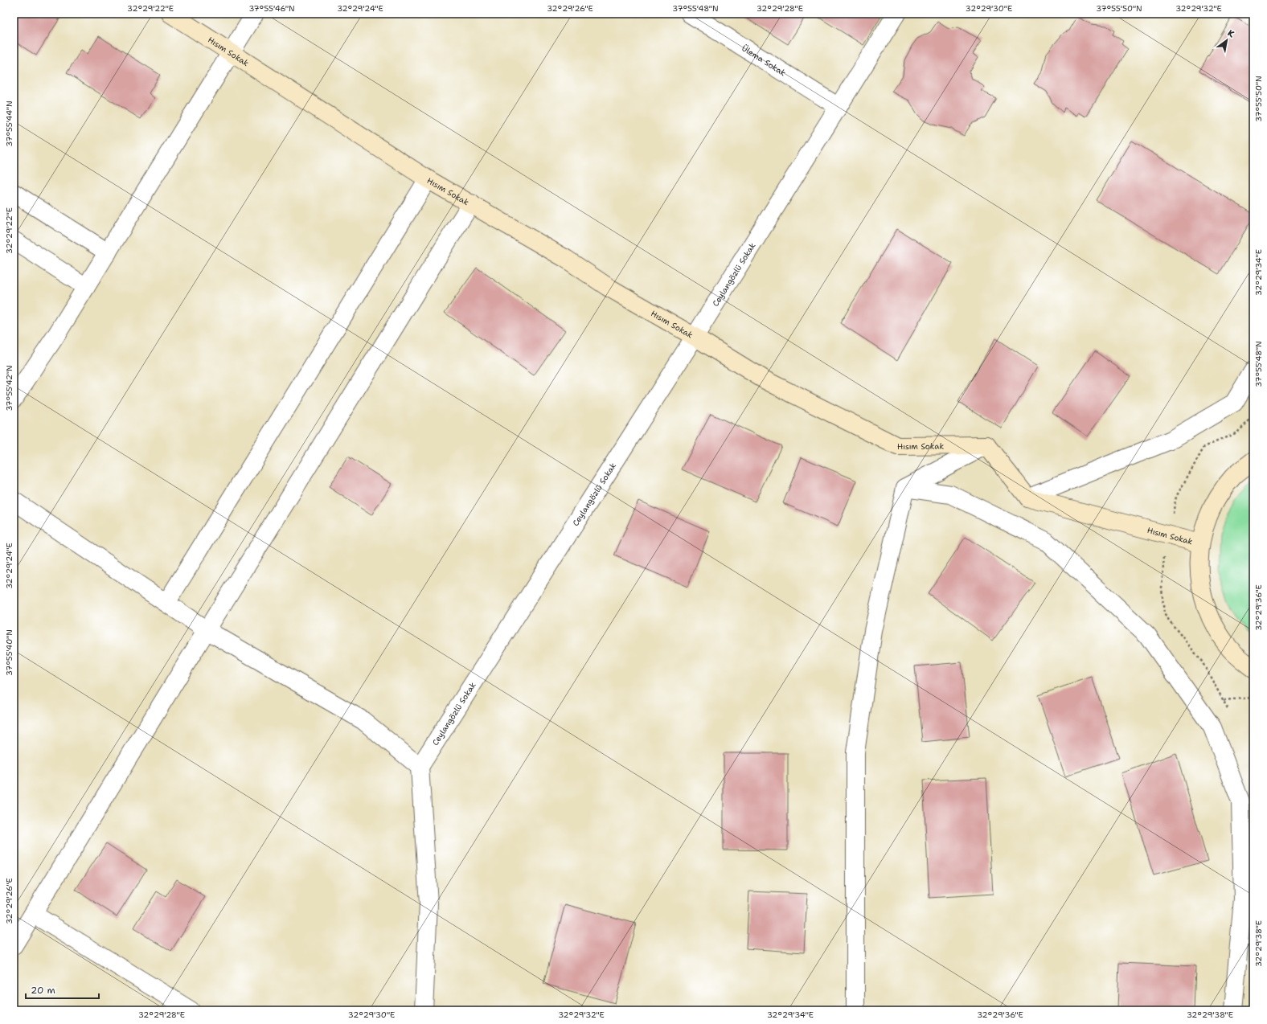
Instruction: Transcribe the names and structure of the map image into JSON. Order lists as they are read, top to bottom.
{
  "streets": {
    "street": ["Hısım Sokak", "Ülema Sokak", "Ceylangözlü Sokak"]
  },
  "crossings": [
    ["Hısım Sokak", "Ceylangözlü Sokak"],
    ["Ülema Sokak", "Ceylangözlü Sokak"]
  ],
  "scale_bar": "20 m",
  "north": "top right",
  "coordinates": [
    "32°29'22\"E",
    "37°55'46\"N",
    "32°29'24\"E",
    "32°29'26\"E",
    "37°55'48\"N",
    "32°29'28\"E",
    "32°29'30\"E",
    "37°55'50\"N",
    "32°29'32\"E",
    "37°55'44\"N",
    "32°29'34\"E",
    "37°55'42\"N",
    "32°29'36\"E",
    "37°55'40\"N",
    "32°29'38\"E"
  ]
}
